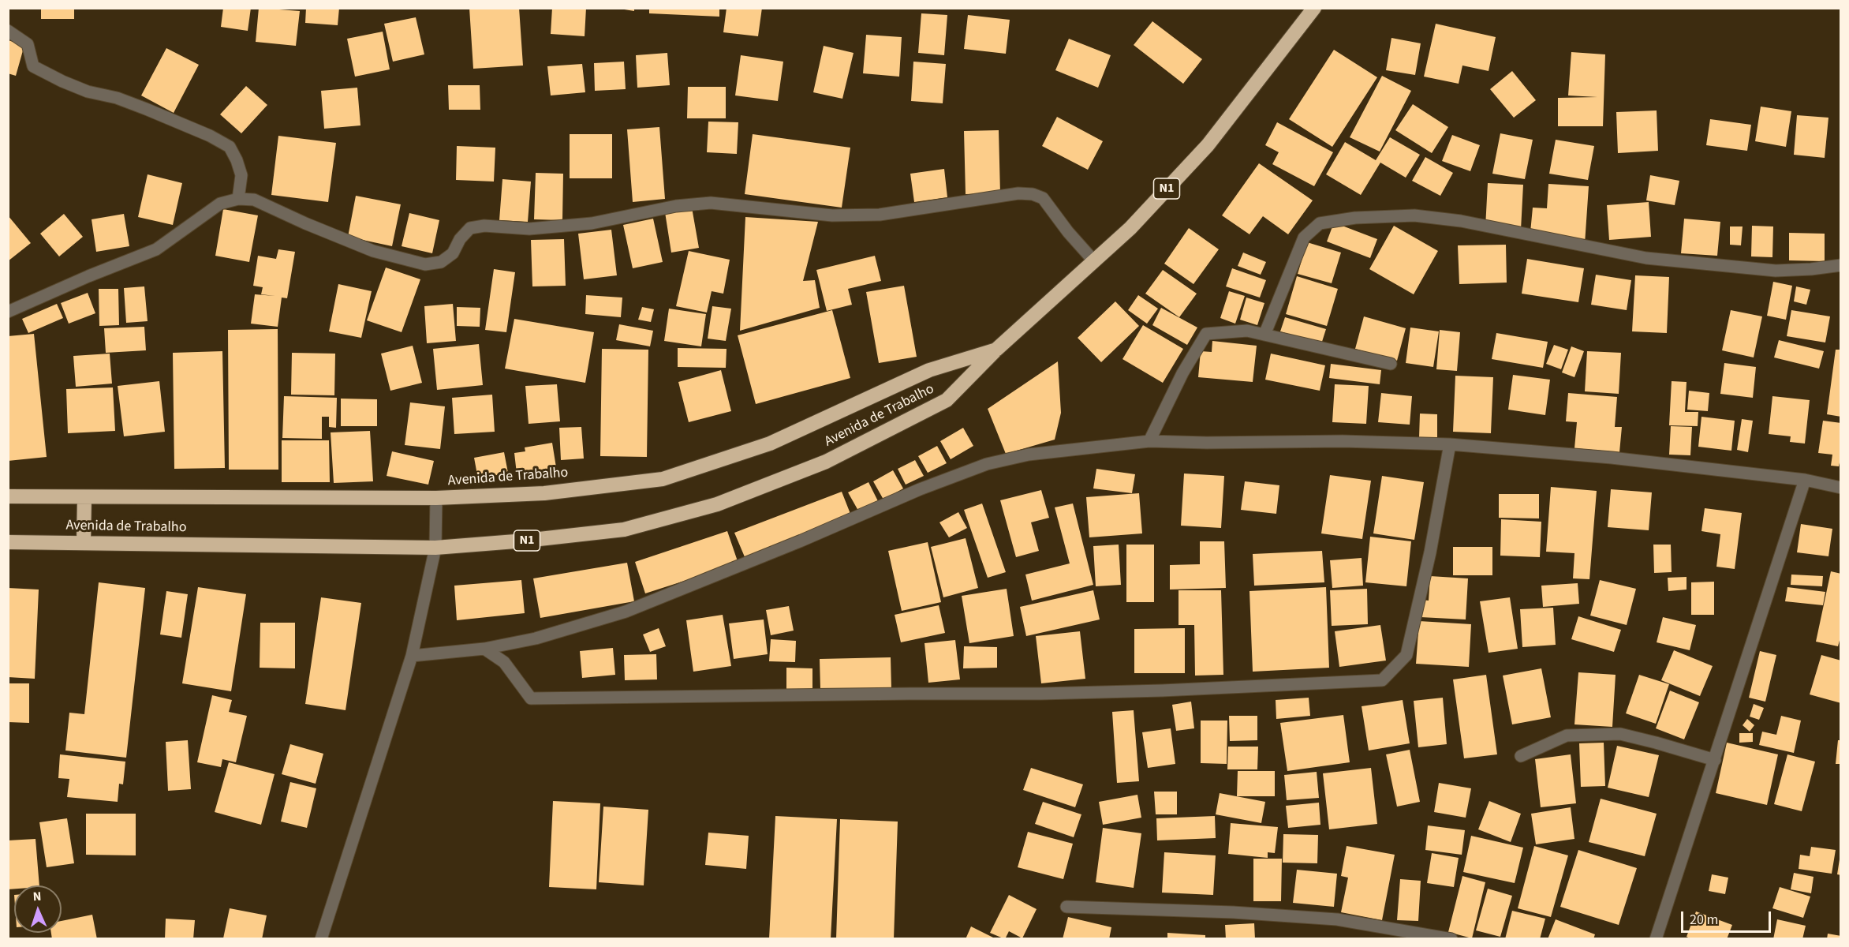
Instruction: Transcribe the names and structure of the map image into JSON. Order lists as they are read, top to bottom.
{
  "streets": {
    "highway": ["N1", "Avenida de Trabalho"]
  },
  "crossings": [
    ["N1", "Avenida de Trabalho"]
  ],
  "scale_bar": "20 m",
  "north": "top"
}
